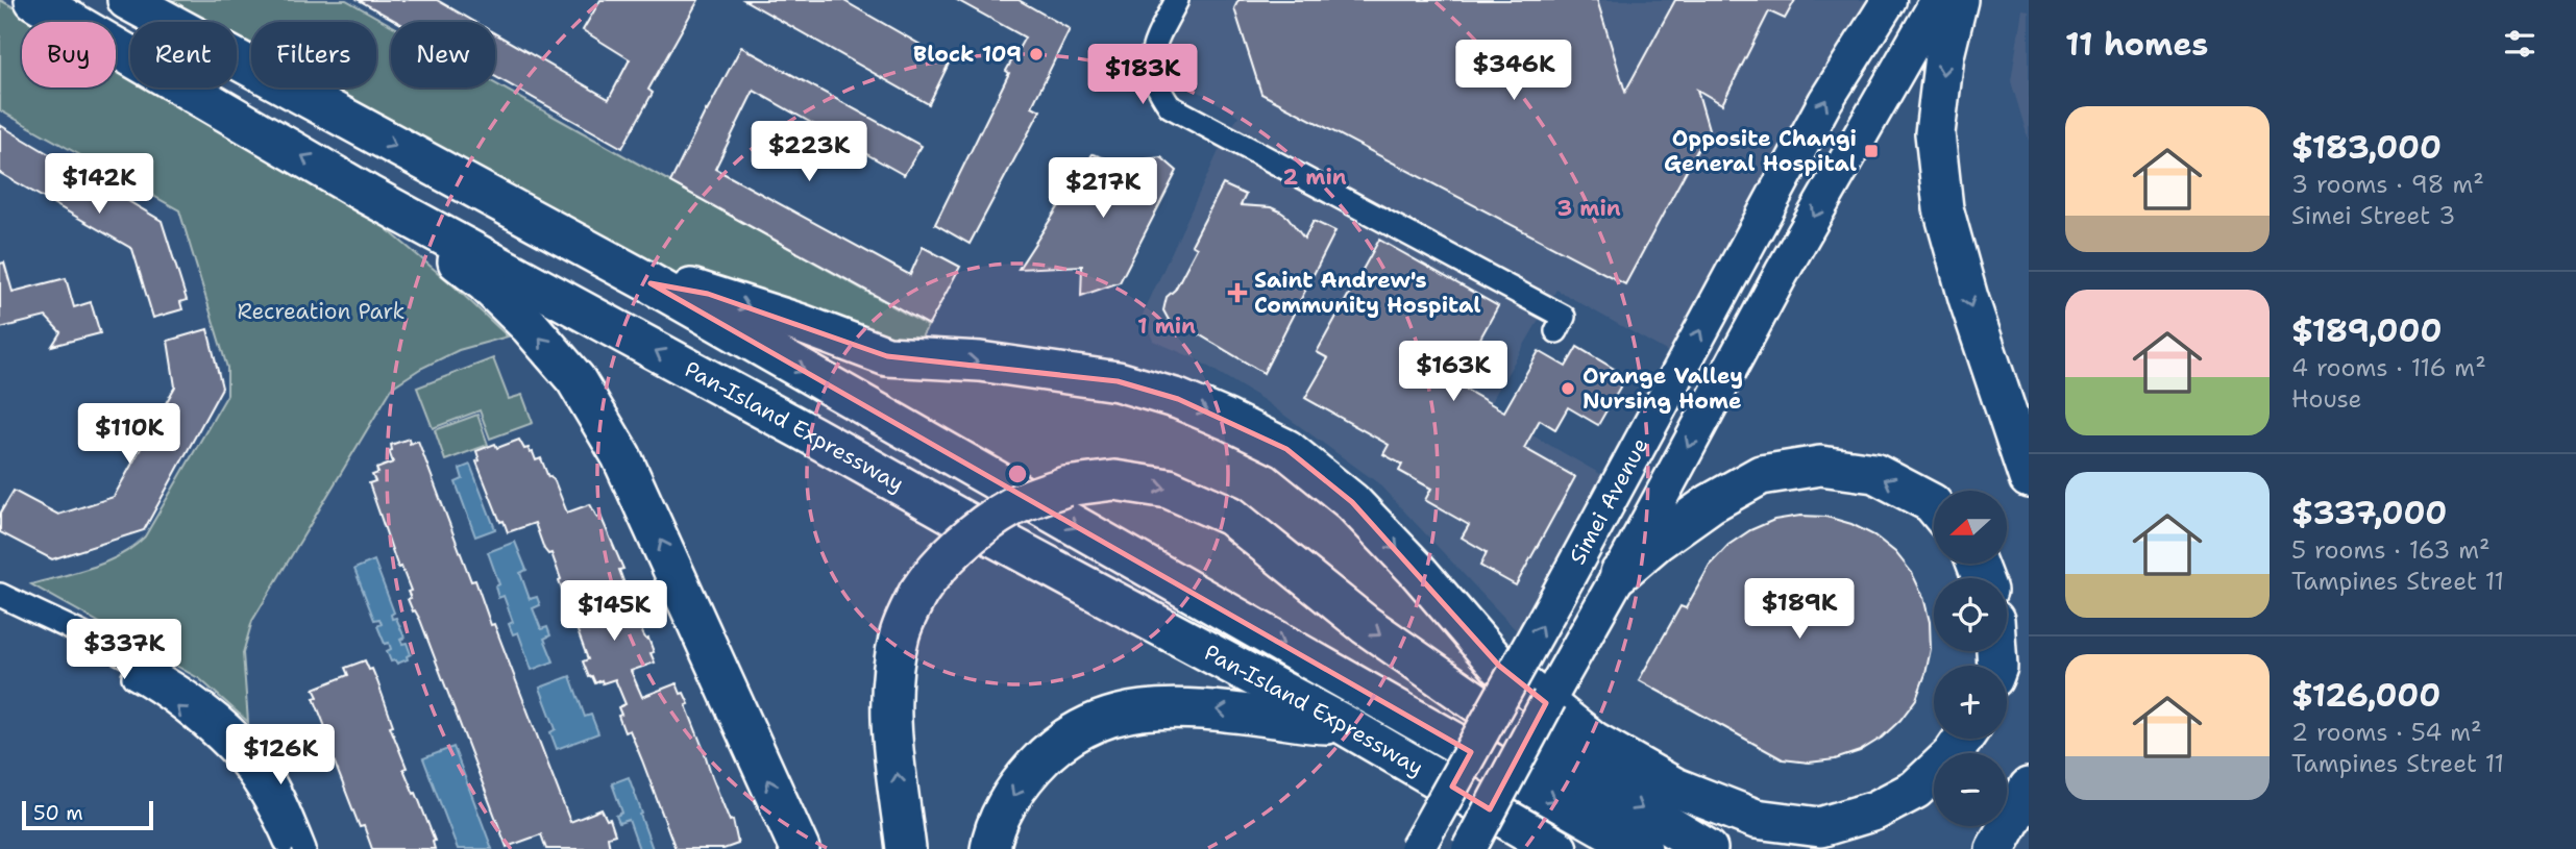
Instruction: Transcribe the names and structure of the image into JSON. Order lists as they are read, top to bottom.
{
  "streets": {
    "highway": ["Pan-Island Expressway"],
    "main road": ["Simei Avenue"]
  },
  "parks": ["Recreation Park"],
  "places": {
    "other": ["Block 109", "Orange Valley Nursing Home"],
    "transit": ["Opposite Changi General Hospital"],
    "health": ["Saint Andrew's Community Hospital"]
  },
  "scale_bar": "50 m",
  "north": "left",
  "page": {
    "heading": "11 homes",
    "chip": [
      "Buy",
      "Rent",
      "Filters",
      "New"
    ],
    "price": [
      "$346K",
      "$183K",
      "$223K",
      "$142K",
      "$217K",
      "$163K",
      "$110K",
      "$189K",
      "$145K",
      "$337K",
      "$126K"
    ],
    "list": [
      {
        "name": "$183,000",
        "note": "3 rooms · 98 m² · Simei Street 3"
      },
      {
        "name": "$189,000",
        "note": "4 rooms · 116 m² · House"
      },
      {
        "name": "$337,000",
        "note": "5 rooms · 163 m² · Tampines Street 11"
      },
      {
        "name": "$126,000",
        "note": "2 rooms · 54 m² · Tampines Street 11"
      }
    ],
    "map_buttons": ["+", "−"],
    "scale": "50 m"
  },
  "rings": ["2 min", "3 min", "1 min"]
}
